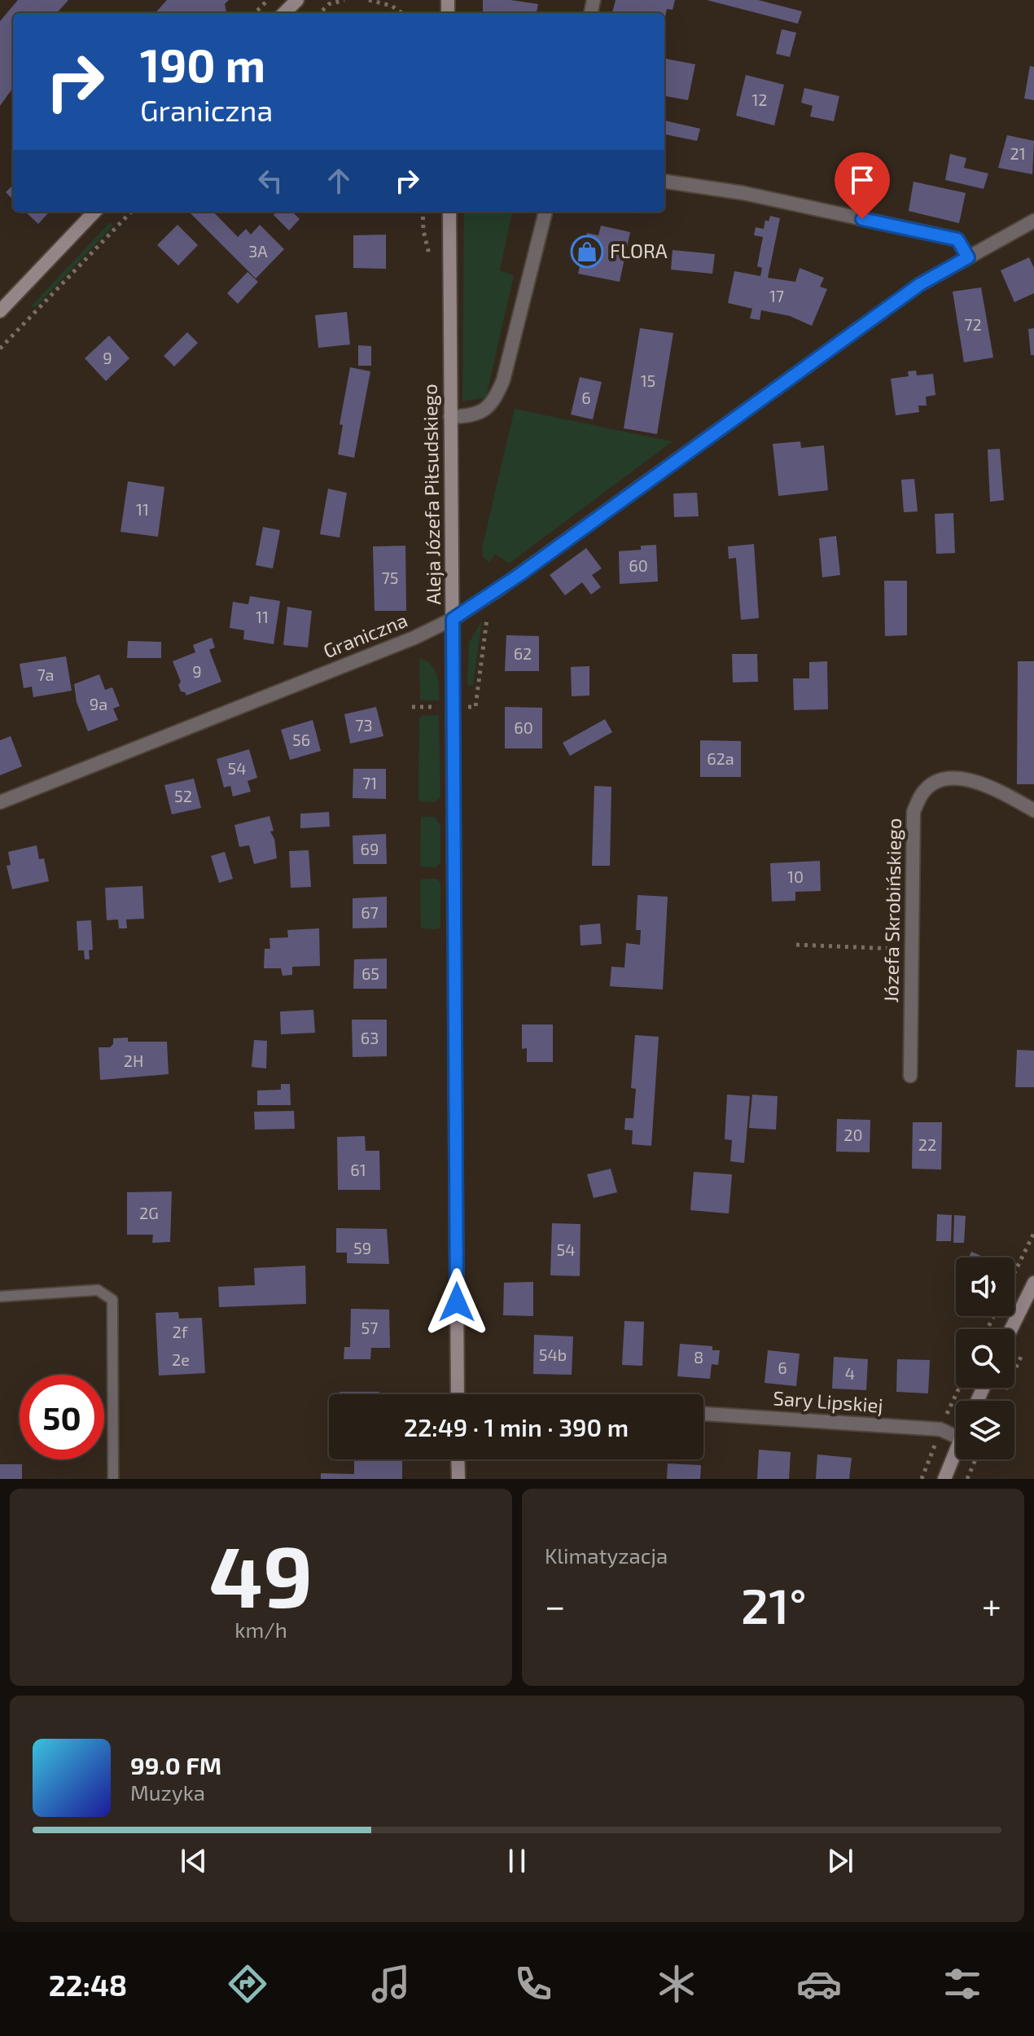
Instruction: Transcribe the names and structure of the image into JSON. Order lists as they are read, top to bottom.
{
  "streets": {
    "main road": ["Aleja Józefa Piłsudskiego"],
    "street": ["Graniczna", "Józefa Skrobińskiego", "Sary Lipskiej"]
  },
  "crossings": [
    ["Aleja Józefa Piłsudskiego", "Graniczna"]
  ],
  "places": {
    "shop": ["FLORA"]
  },
  "house_numbers": [
    "12",
    "21",
    "3A",
    "17",
    "72",
    "9",
    "15",
    "6",
    "11",
    "60",
    "75",
    "11",
    "62",
    "9",
    "7a",
    "9a",
    "73",
    "60",
    "56",
    "62a",
    "54",
    "71",
    "52",
    "69",
    "10",
    "67",
    "65",
    "63",
    "2H",
    "20",
    "22",
    "61",
    "2G",
    "59",
    "54",
    "57",
    "2f",
    "54b",
    "8",
    "2e",
    "6",
    "4"
  ],
  "page": {
    "turn": ["190 m", "Graniczna"],
    "limit": "50",
    "trip": "22:49 · 1 min · 390 m",
    "tile": [
      ["49", "km/h"],
      "Klimatyzacja"
    ],
    "heat": ["−", "21°", "+"],
    "song": ["99.0 FM", "Muzyka"],
    "tabs": "22:48"
  }
}
